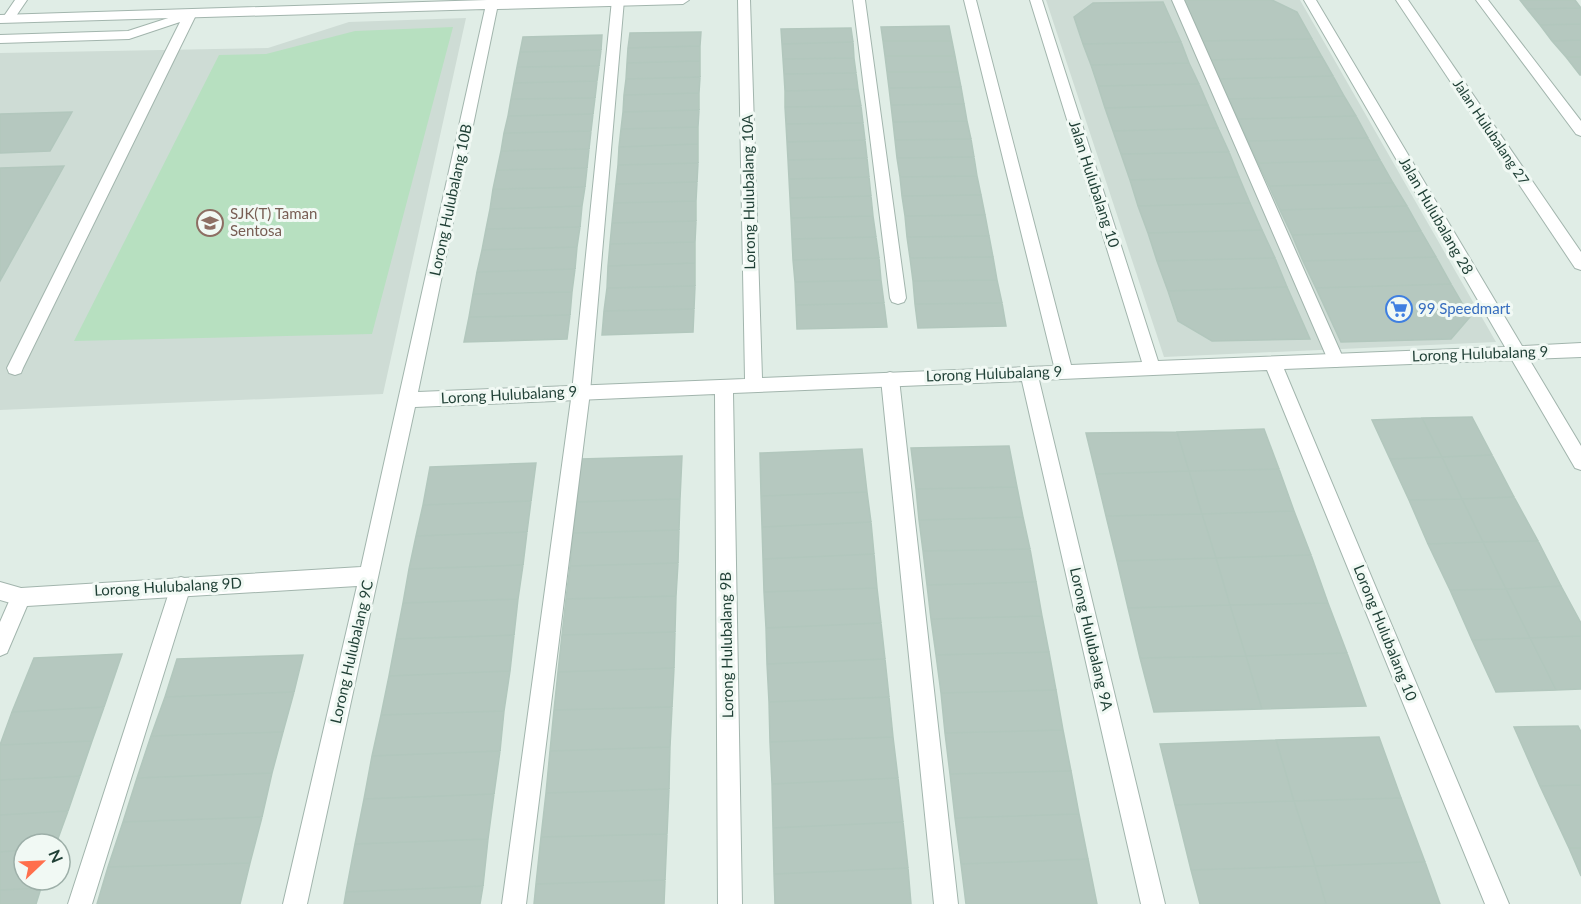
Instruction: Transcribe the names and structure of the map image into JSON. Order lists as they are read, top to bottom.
{
  "streets": {
    "street": [
      "Jalan Hulubalang 27",
      "Jalan Hulubalang 10",
      "Lorong Hulubalang 10A",
      "Lorong Hulubalang 10B",
      "Jalan Hulubalang 28",
      "Lorong Hulubalang 9",
      "Lorong Hulubalang 9D",
      "Lorong Hulubalang 10",
      "Lorong Hulubalang 9A",
      "Lorong Hulubalang 9B",
      "Lorong Hulubalang 9C"
    ]
  },
  "crossings": [
    ["Jalan Hulubalang 10", "Lorong Hulubalang 9"],
    ["Lorong Hulubalang 10A", "Lorong Hulubalang 9"],
    ["Lorong Hulubalang 10B", "Lorong Hulubalang 9"],
    ["Lorong Hulubalang 10B", "Lorong Hulubalang 9C"],
    ["Jalan Hulubalang 28", "Lorong Hulubalang 9"],
    ["Lorong Hulubalang 9", "Lorong Hulubalang 10"],
    ["Lorong Hulubalang 9", "Lorong Hulubalang 9A"],
    ["Lorong Hulubalang 9", "Lorong Hulubalang 9B"],
    ["Lorong Hulubalang 9", "Lorong Hulubalang 9C"],
    ["Lorong Hulubalang 9D", "Lorong Hulubalang 9C"]
  ],
  "places": {
    "school or university": ["SJK(T) Taman Sentosa"],
    "supermarket": ["99 Speedmart"]
  },
  "north": "top right"
}
